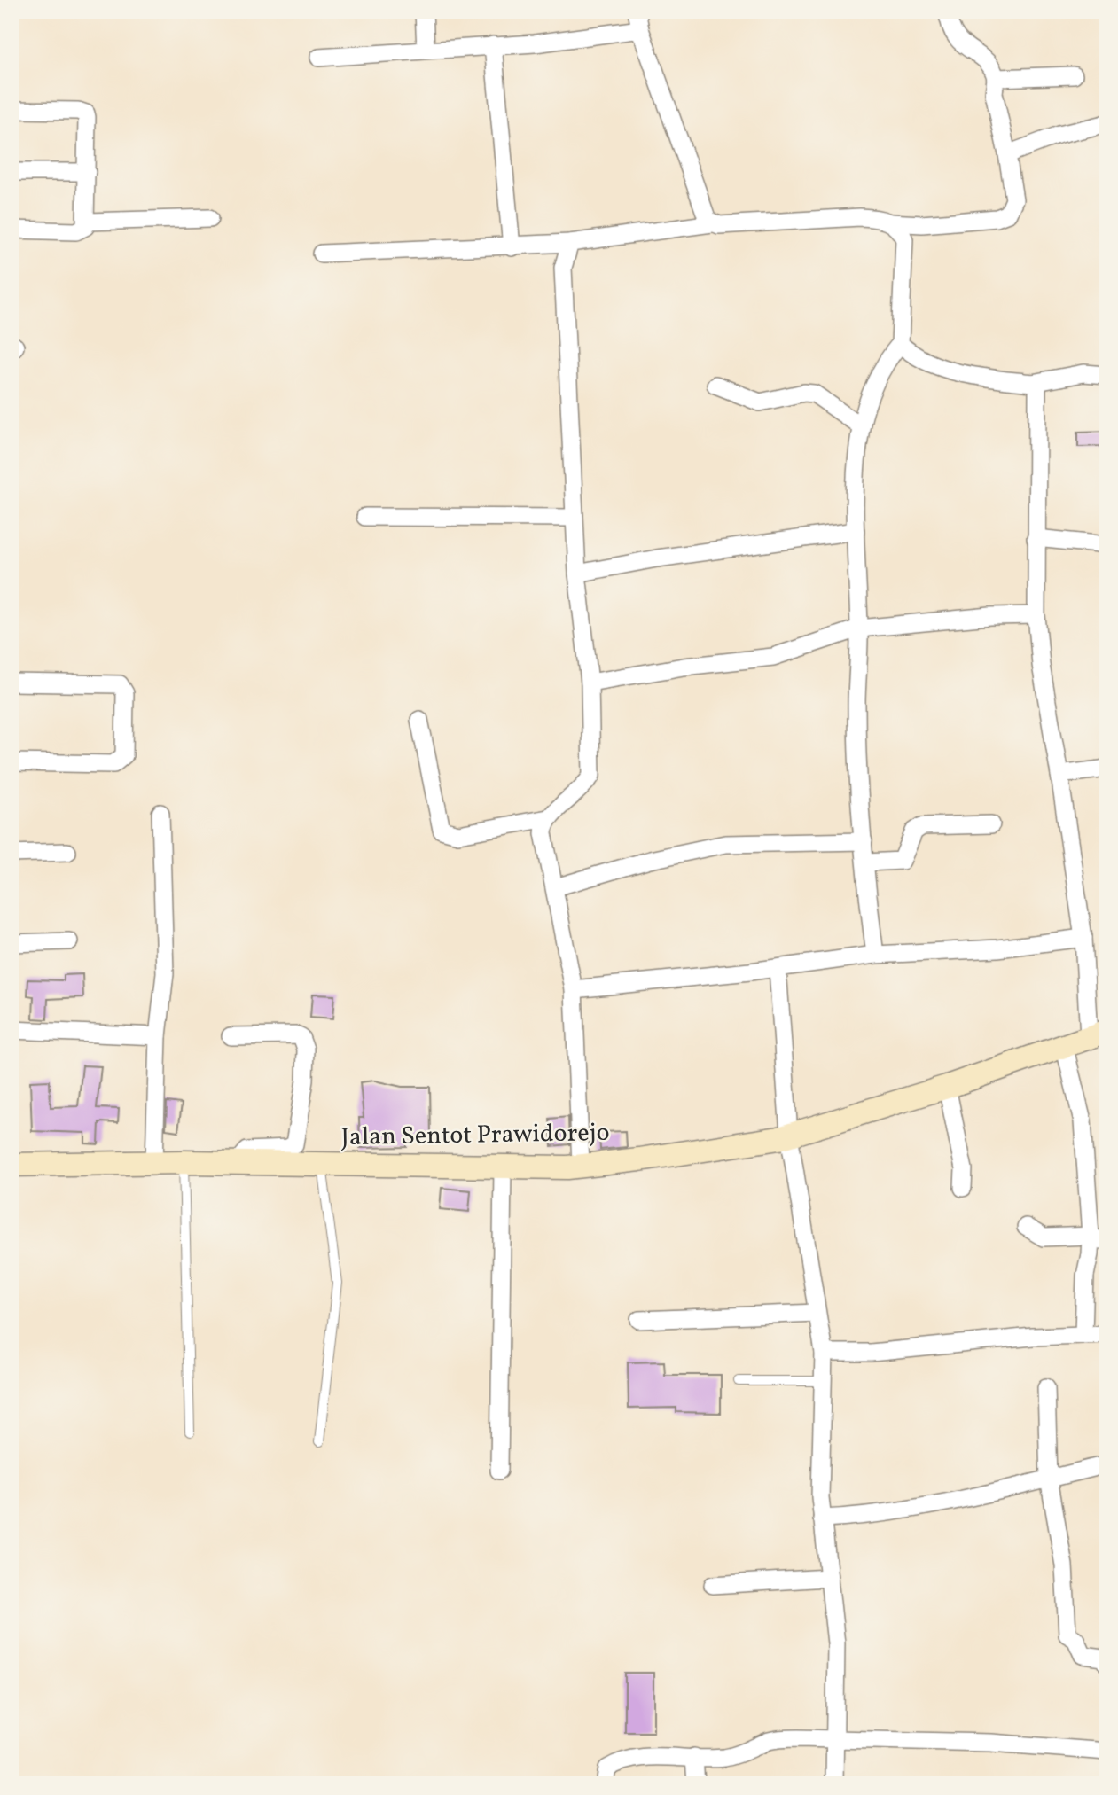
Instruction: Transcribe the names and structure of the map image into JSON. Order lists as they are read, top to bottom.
{
  "streets": {
    "main road": ["Jalan Sentot Prawidorejo"]
  }
}
